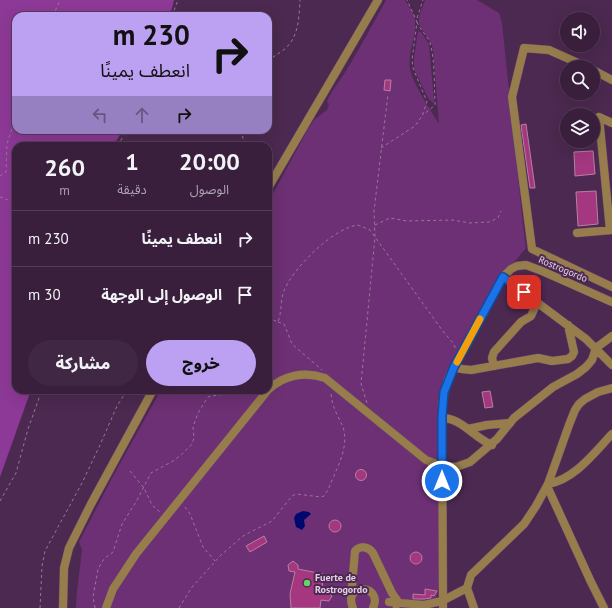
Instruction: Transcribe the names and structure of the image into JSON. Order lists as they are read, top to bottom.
{
  "streets": {
    "street": ["Rostrogordo"]
  },
  "places": ["Fuerte de Rostrogordo"],
  "page": {
    "turn": ["230 m", "انعطف يمينًا"],
    "eta": [
      "20:00",
      "الوصول",
      "1",
      "دقيقة",
      "260",
      "m"
    ],
    "list": [
      {
        "name": "انعطف يمينًا",
        "value": "230 m"
      },
      {
        "name": "الوصول إلى الوجهة",
        "value": "30 m"
      }
    ],
    "buttons": ["خروج", "مشاركة"]
  }
}
